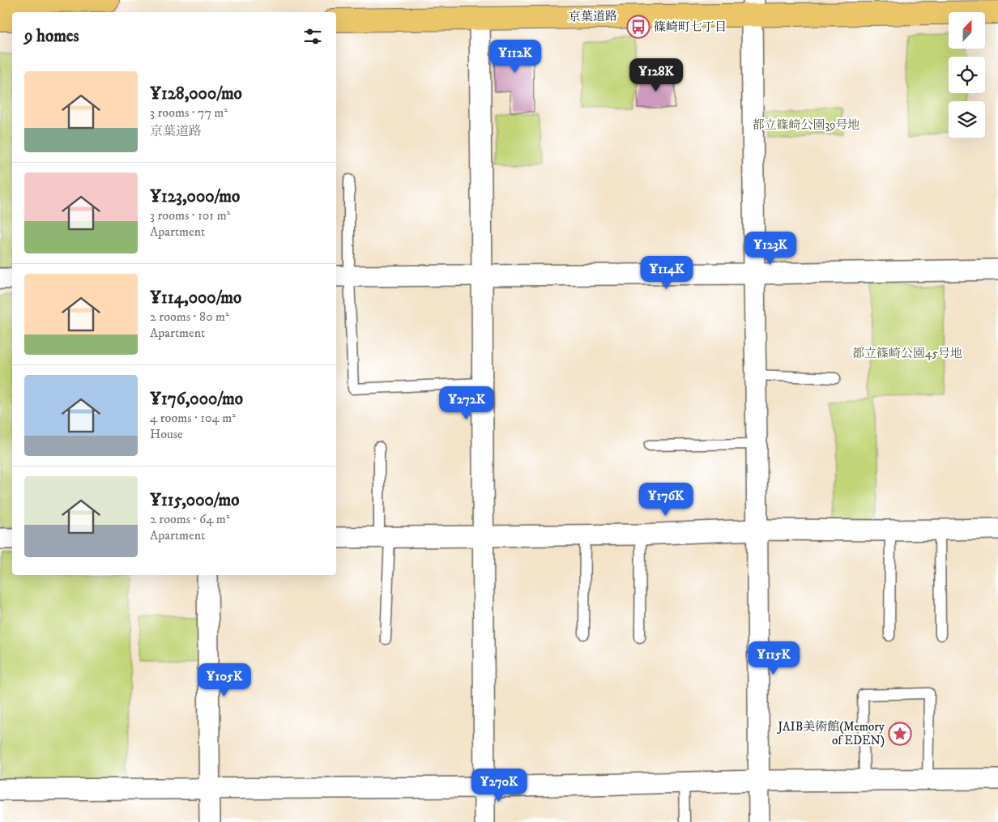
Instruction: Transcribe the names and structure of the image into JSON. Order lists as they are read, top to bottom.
{
  "streets": {
    "highway": ["京葉道路"]
  },
  "parks": ["都立篠崎公園39号地", "都立篠崎公園45号地"],
  "places": {
    "bus stop": ["篠崎町七丁目"],
    "place": ["JAIB美術館(Memory of EDEN)"]
  },
  "north": "top",
  "page": {
    "heading": "9 homes",
    "price": [
      "¥112K",
      "¥128K",
      "¥123K",
      "¥114K",
      "¥272K",
      "¥176K",
      "¥115K",
      "¥105K",
      "¥270K"
    ],
    "list": [
      {
        "name": "¥128,000/mo",
        "note": "3 rooms · 77 m² · 京葉道路"
      },
      {
        "name": "¥123,000/mo",
        "note": "3 rooms · 101 m² · Apartment"
      },
      {
        "name": "¥114,000/mo",
        "note": "2 rooms · 80 m² · Apartment"
      },
      {
        "name": "¥176,000/mo",
        "note": "4 rooms · 104 m² · House"
      },
      {
        "name": "¥115,000/mo",
        "note": "2 rooms · 64 m² · Apartment"
      }
    ]
  }
}
